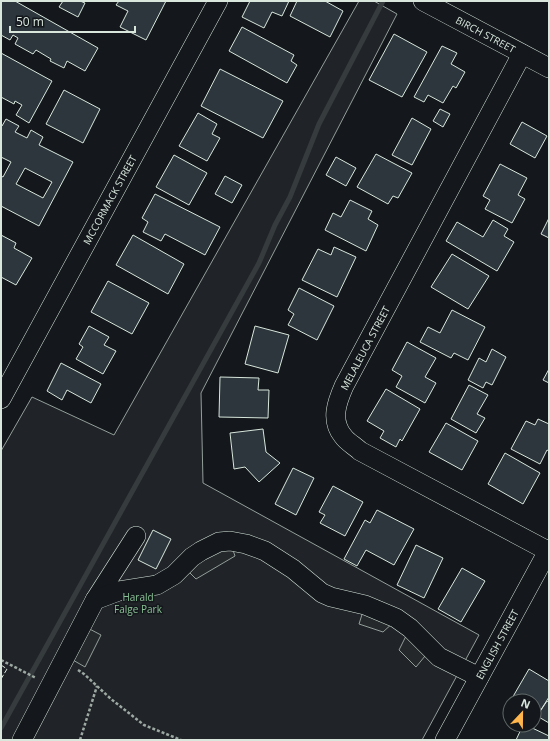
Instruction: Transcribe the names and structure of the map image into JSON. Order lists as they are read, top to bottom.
{
  "streets": {
    "street": [
      "BIRCH STREET",
      "MCCORMACK STREET",
      "MELALEUCA STREET",
      "ENGLISH STREET"
    ]
  },
  "crossings": [
    ["BIRCH STREET", "MELALEUCA STREET"],
    ["MELALEUCA STREET", "ENGLISH STREET"]
  ],
  "parks": ["Harald Falge Park"],
  "scale_bar": "50 m",
  "north": "top"
}
